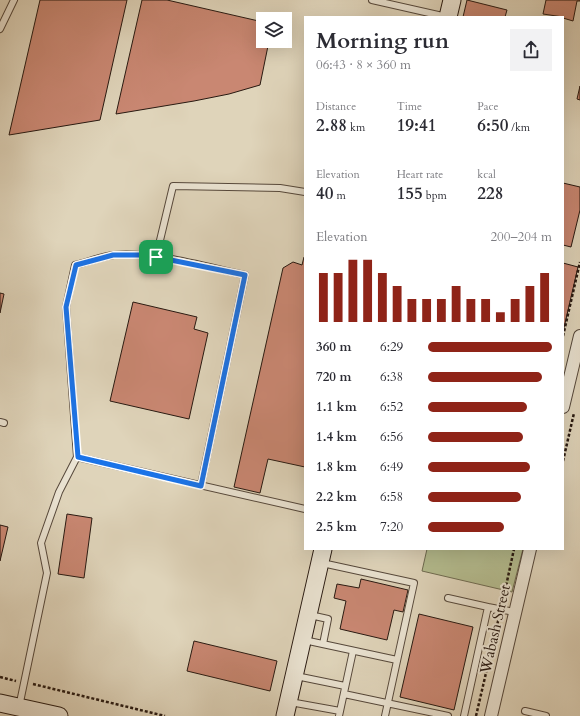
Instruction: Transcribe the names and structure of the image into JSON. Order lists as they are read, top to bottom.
{
  "streets": {
    "street": ["Wabash Street"]
  },
  "page": {
    "heading": ["Morning run", "06:43 · 8 × 360 m"],
    "stats": [
      ["Distance", "2.88 km"],
      ["Time", "19:41"],
      ["Pace", "6:50 /km"],
      ["Elevation", "40 m"],
      ["Heart rate", "155 bpm"],
      ["kcal", "228"]
    ],
    "chart": ["Elevation", "200–204 m"],
    "list": [
      {
        "name": "360 m",
        "note": "6:29"
      },
      {
        "name": "720 m",
        "note": "6:38"
      },
      {
        "name": "1.1 km",
        "note": "6:52"
      },
      {
        "name": "1.4 km",
        "note": "6:56"
      },
      {
        "name": "1.8 km",
        "note": "6:49"
      },
      {
        "name": "2.2 km",
        "note": "6:58"
      },
      {
        "name": "2.5 km",
        "note": "7:20"
      }
    ]
  }
}
